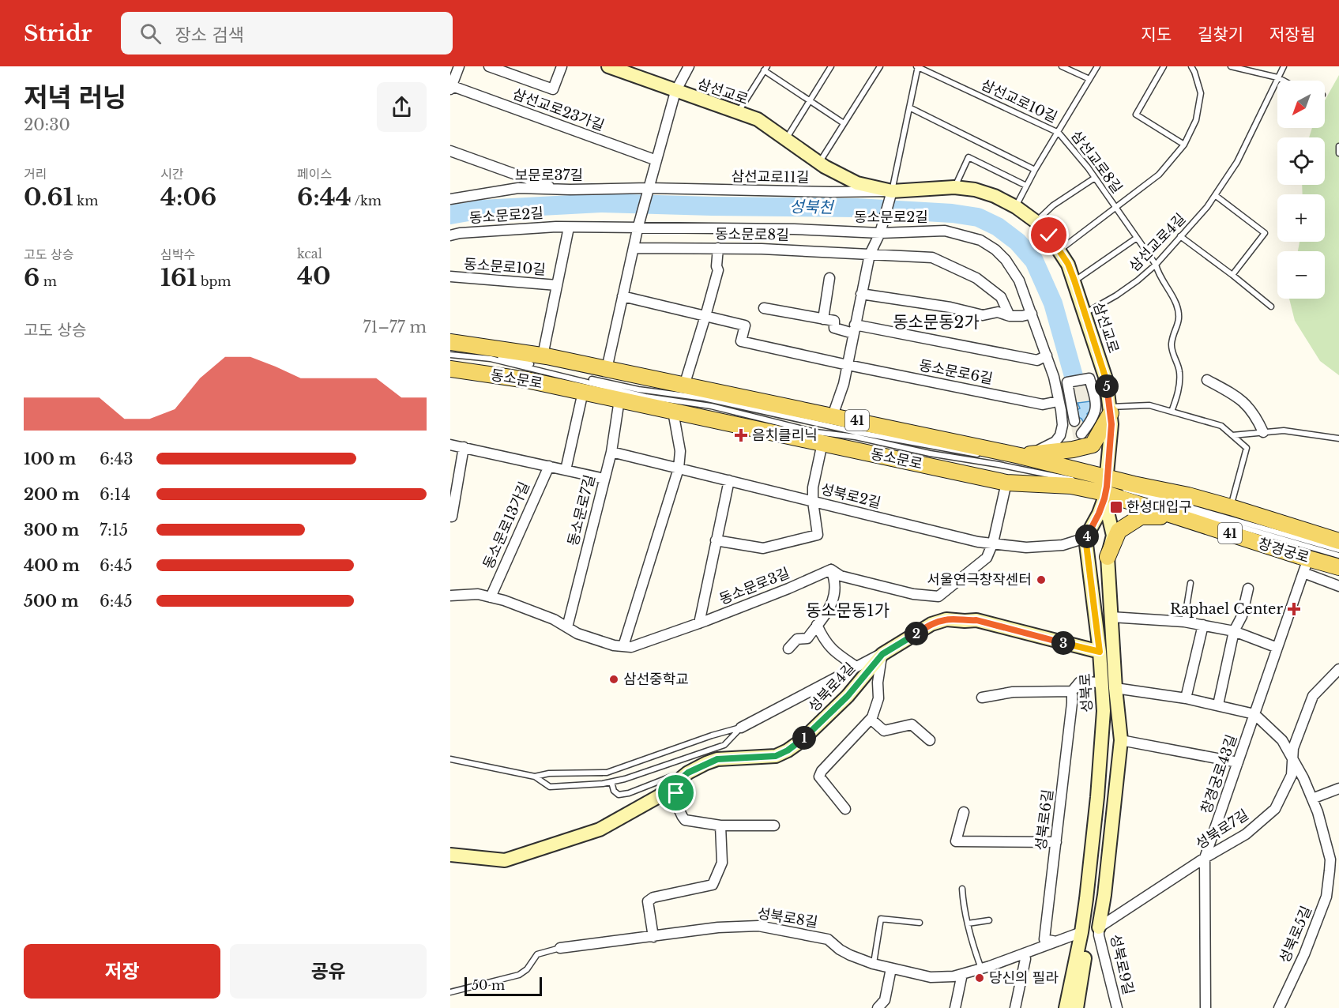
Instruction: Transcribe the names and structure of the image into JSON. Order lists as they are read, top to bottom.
{
  "streets": {
    "main road": ["동소문로", "41", "창경궁로"],
    "street": [
      "삼선교로",
      "삼선교로23가길",
      "보문로37길",
      "삼선교로11길",
      "동소문로2길",
      "동소문로8길",
      "동소문로10길",
      "동소문로6길",
      "성북로2길",
      "동소문로7길",
      "동소문로13가길",
      "동소문로3길",
      "성북로4길",
      "성북로",
      "창경궁로43길",
      "성북로6길",
      "성북로7길",
      "성북로8길",
      "성북로5길",
      "성북로9길"
    ],
    "lane": ["삼선교로10길", "삼선교로8길", "삼선교로4길"]
  },
  "crossings": [
    ["삼선교로", "삼선교로10길"],
    ["삼선교로", "삼선교로8길"],
    ["삼선교로", "삼선교로11길"],
    ["삼선교로", "삼선교로4길"],
    ["삼선교로", "동소문로"],
    ["삼선교로", "창경궁로"],
    ["삼선교로", "성북로"],
    ["삼선교로10길", "삼선교로8길"],
    ["삼선교로10길", "삼선교로11길"],
    ["삼선교로8길", "삼선교로4길"],
    ["보문로37길", "삼선교로11길"],
    ["동소문로2길", "동소문로6길"],
    ["동소문로2길", "동소문로"],
    ["동소문로10길", "동소문로"],
    ["동소문로", "동소문로7길"],
    ["동소문로", "창경궁로"],
    ["동소문로", "성북로"],
    ["성북로2길", "동소문로7길"],
    ["성북로2길", "성북로"],
    ["동소문로7길", "동소문로13가길"],
    ["동소문로7길", "동소문로3길"],
    ["동소문로13가길", "동소문로3길"],
    ["창경궁로", "성북로"],
    ["창경궁로", "창경궁로43길"],
    ["성북로4길", "성북로"],
    ["성북로", "성북로7길"],
    ["성북로", "성북로8길"],
    ["성북로", "성북로5길"],
    ["성북로", "성북로9길"],
    ["창경궁로43길", "성북로7길"],
    ["창경궁로43길", "성북로5길"],
    ["성북로6길", "성북로8길"],
    ["성북로7길", "성북로5길"],
    ["성북로7길", "성북로9길"]
  ],
  "districts": ["동소문동2가", "동소문동1가"],
  "water": ["성북천"],
  "places": {
    "health": ["음치클리닉", "Raphael Center"],
    "transit": ["한성대입구"],
    "other": ["서울연극창작센터", "삼선중학교", "당신의 필라"]
  },
  "scale_bar": "50 m",
  "north": "bottom left",
  "page": {
    "header": "Stridr",
    "search": "장소 검색",
    "nav": ["지도", "길찾기", "저장됨"],
    "heading": ["저녁 러닝", "20:30"],
    "map_buttons": ["+", "−"],
    "stats": [
      ["거리", "0.61 km"],
      ["시간", "4:06"],
      ["페이스", "6:44 /km"],
      ["고도 상승", "6 m"],
      ["심박수", "161 bpm"],
      ["kcal", "40"]
    ],
    "chart": ["고도 상승", "71–77 m"],
    "pins": [
      "5",
      "4",
      "2",
      "3",
      "1"
    ],
    "list": [
      {
        "name": "100 m",
        "note": "6:43"
      },
      {
        "name": "200 m",
        "note": "6:14"
      },
      {
        "name": "300 m",
        "note": "7:15"
      },
      {
        "name": "400 m",
        "note": "6:45"
      },
      {
        "name": "500 m",
        "note": "6:45"
      }
    ],
    "buttons": ["저장", "공유"],
    "scale": "50 m"
  }
}
